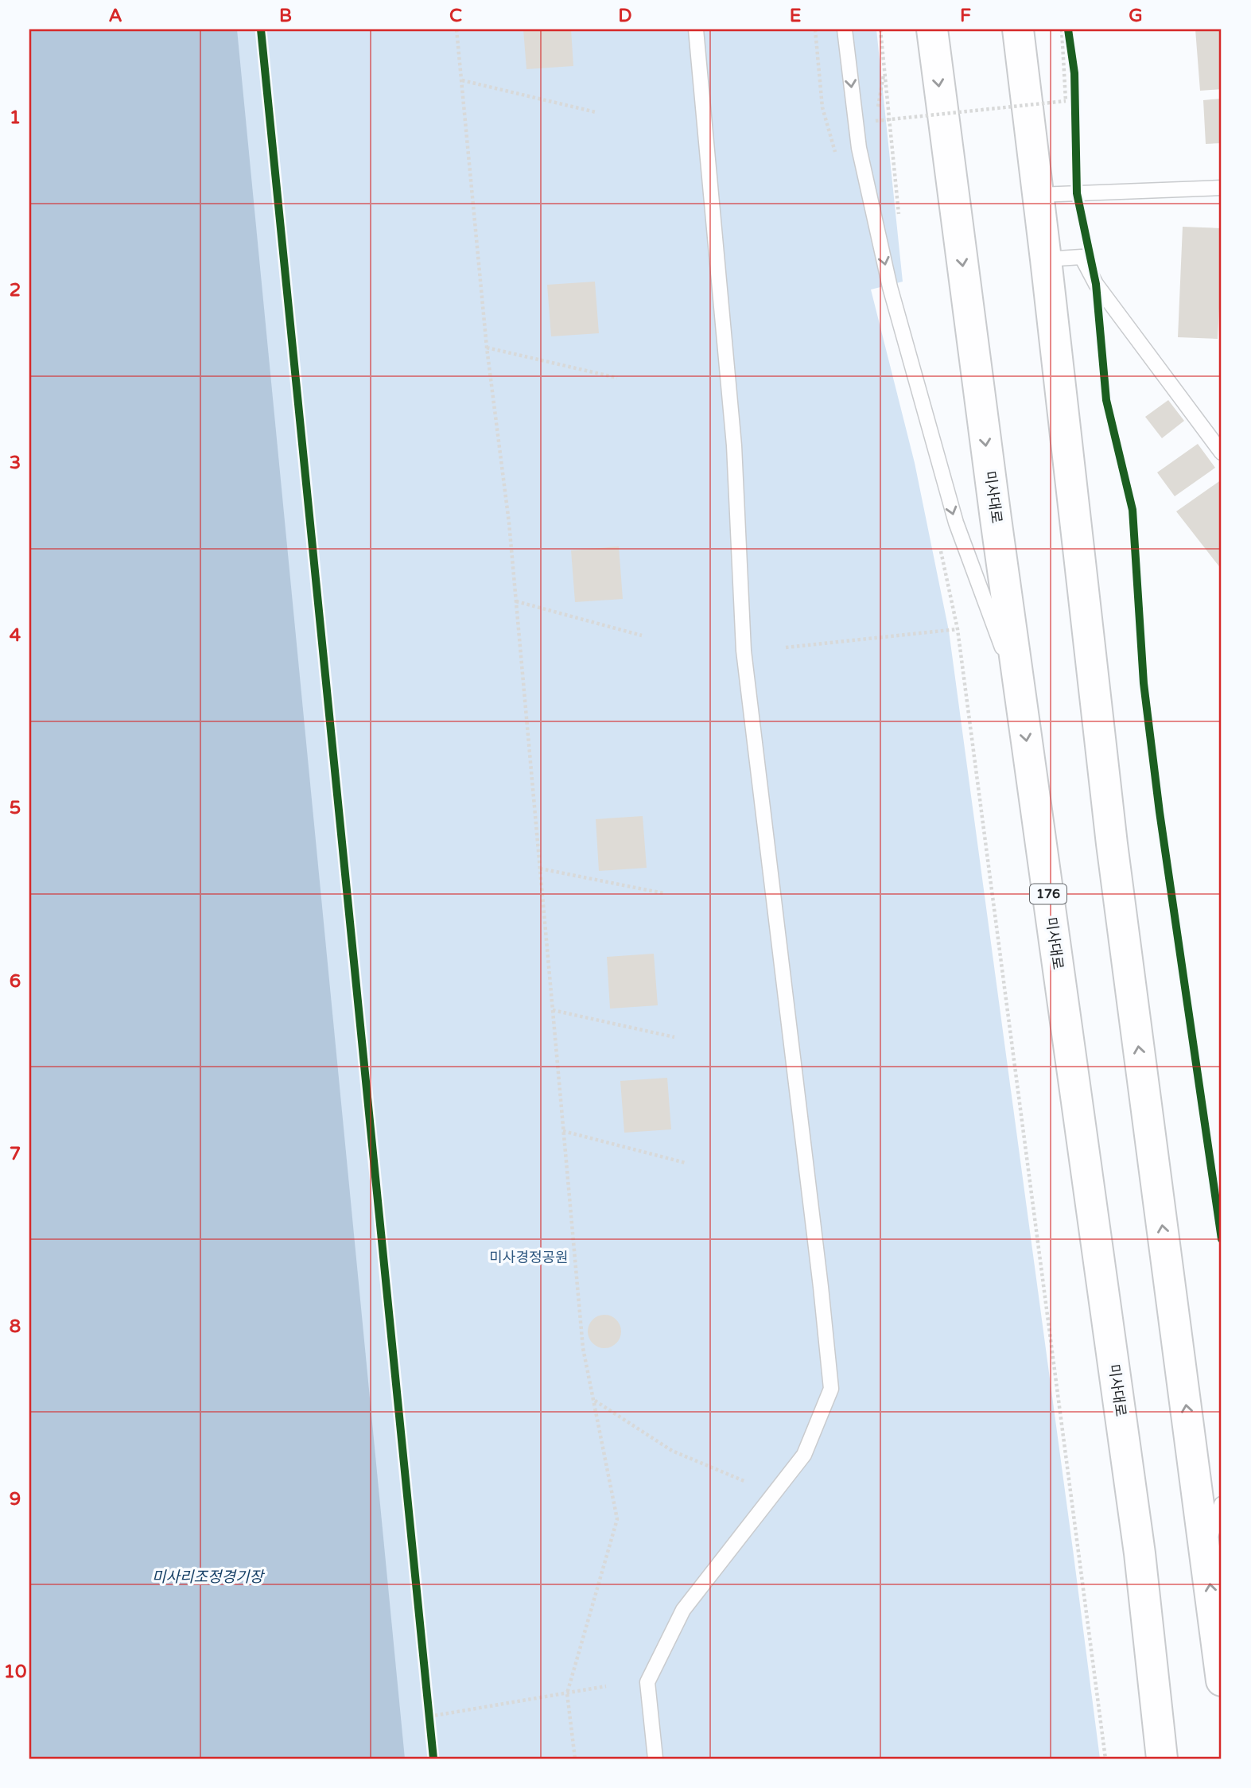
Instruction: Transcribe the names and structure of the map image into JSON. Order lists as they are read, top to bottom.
{
  "streets": {
    "main road": ["미사대로", "176"]
  },
  "water": ["미사리조정경기장"],
  "parks": ["미사경정공원"],
  "grid": {
    "columns": [
      "A",
      "B",
      "C",
      "D",
      "E",
      "F",
      "G"
    ],
    "rows": [
      "1",
      "2",
      "3",
      "4",
      "5",
      "6",
      "7",
      "8",
      "9",
      "10"
    ]
  }
}
